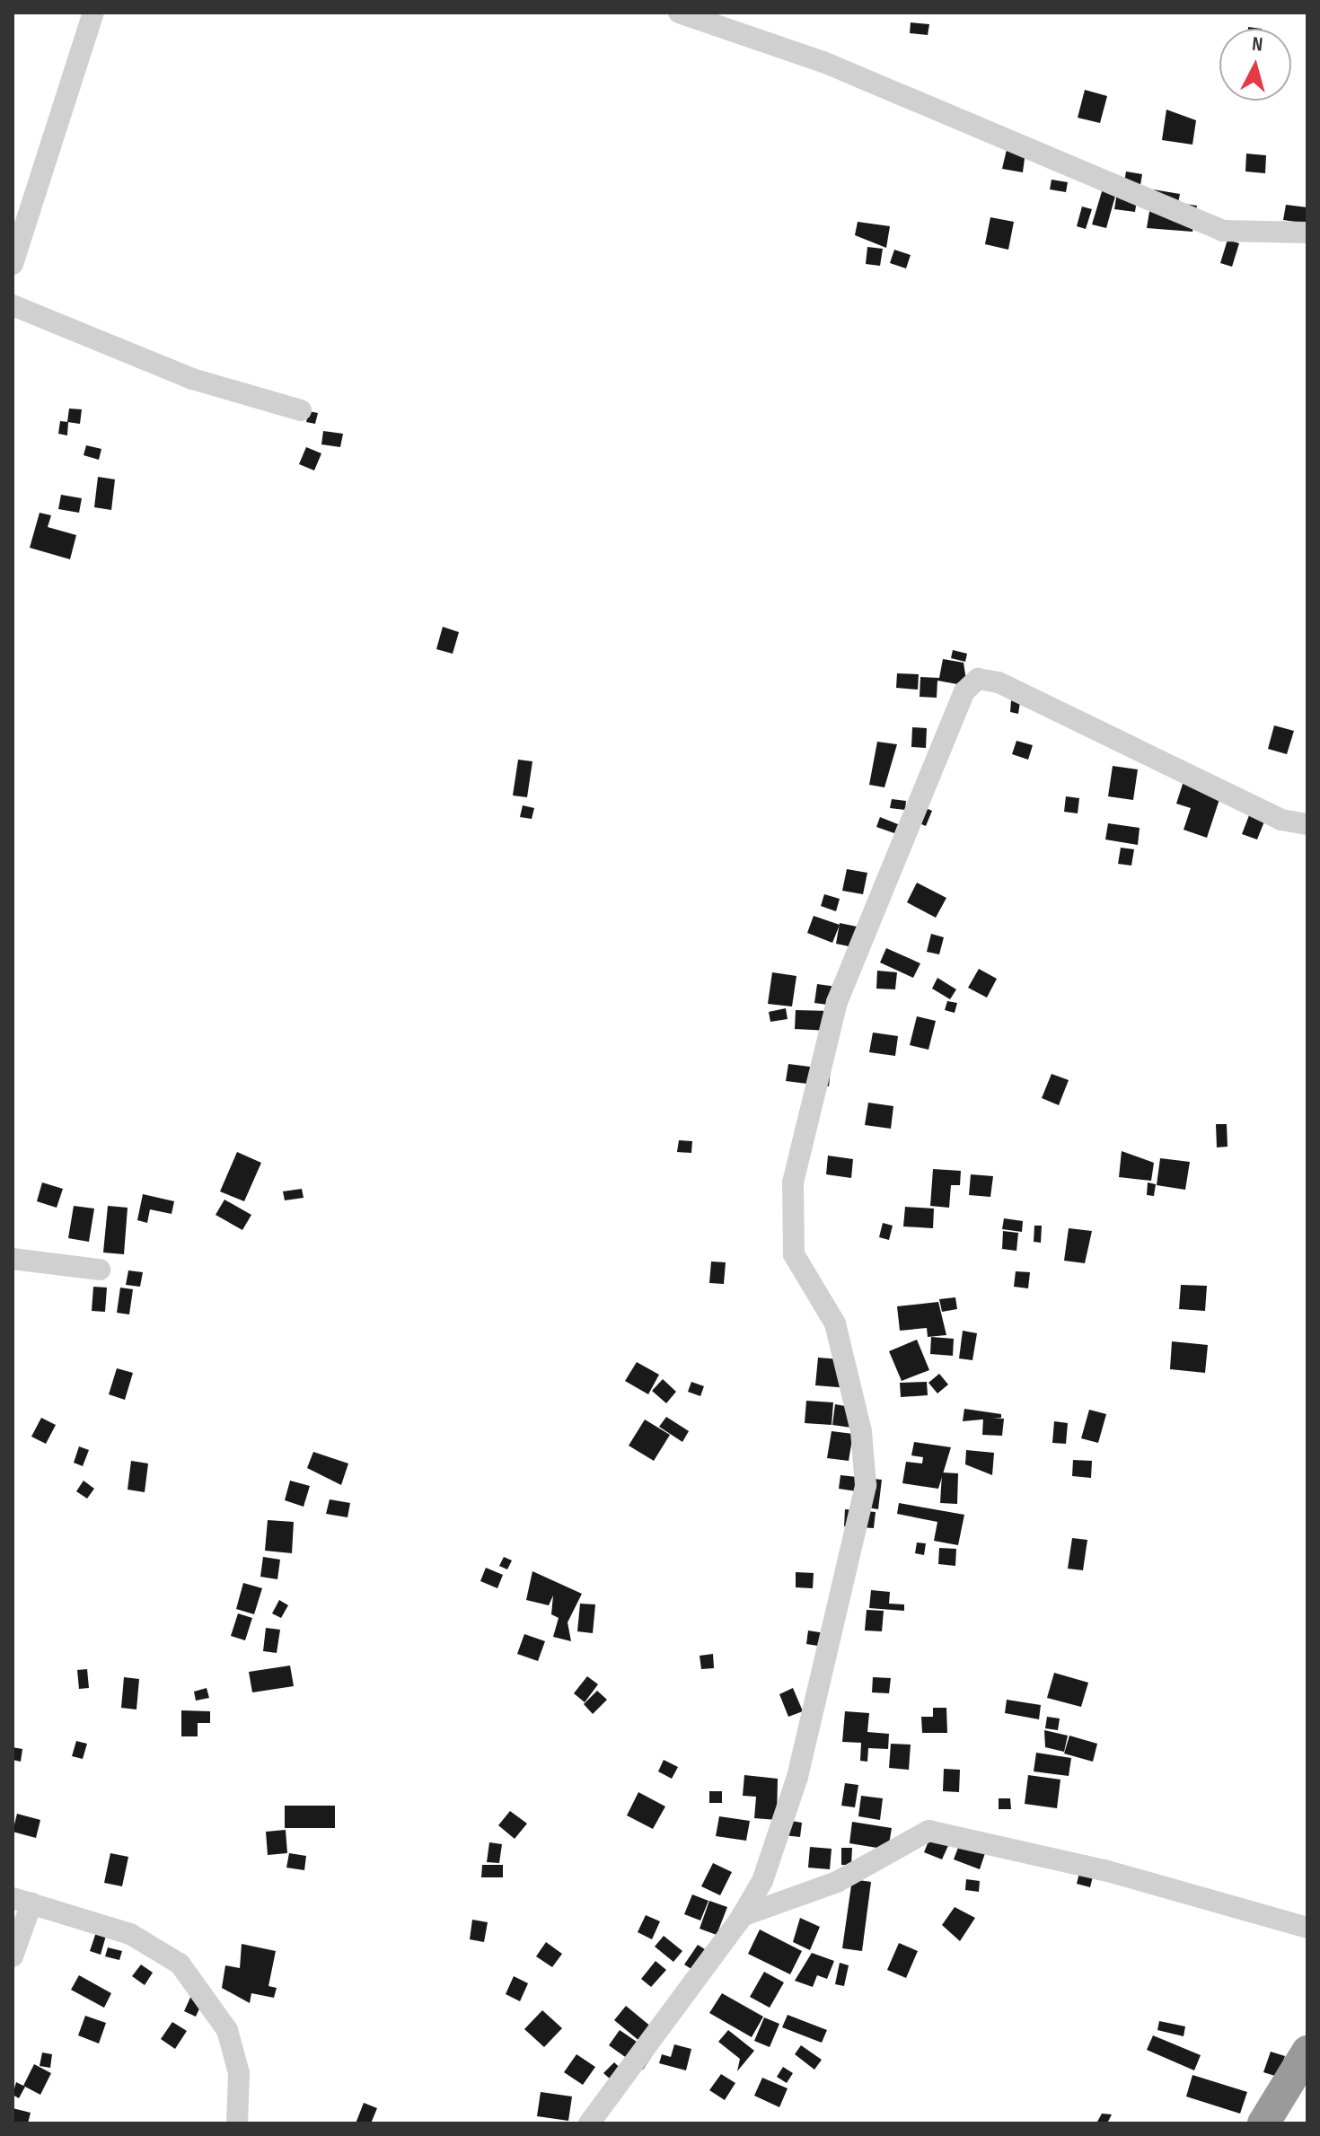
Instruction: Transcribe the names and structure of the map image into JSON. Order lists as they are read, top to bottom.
{
  "north": "top"
}
